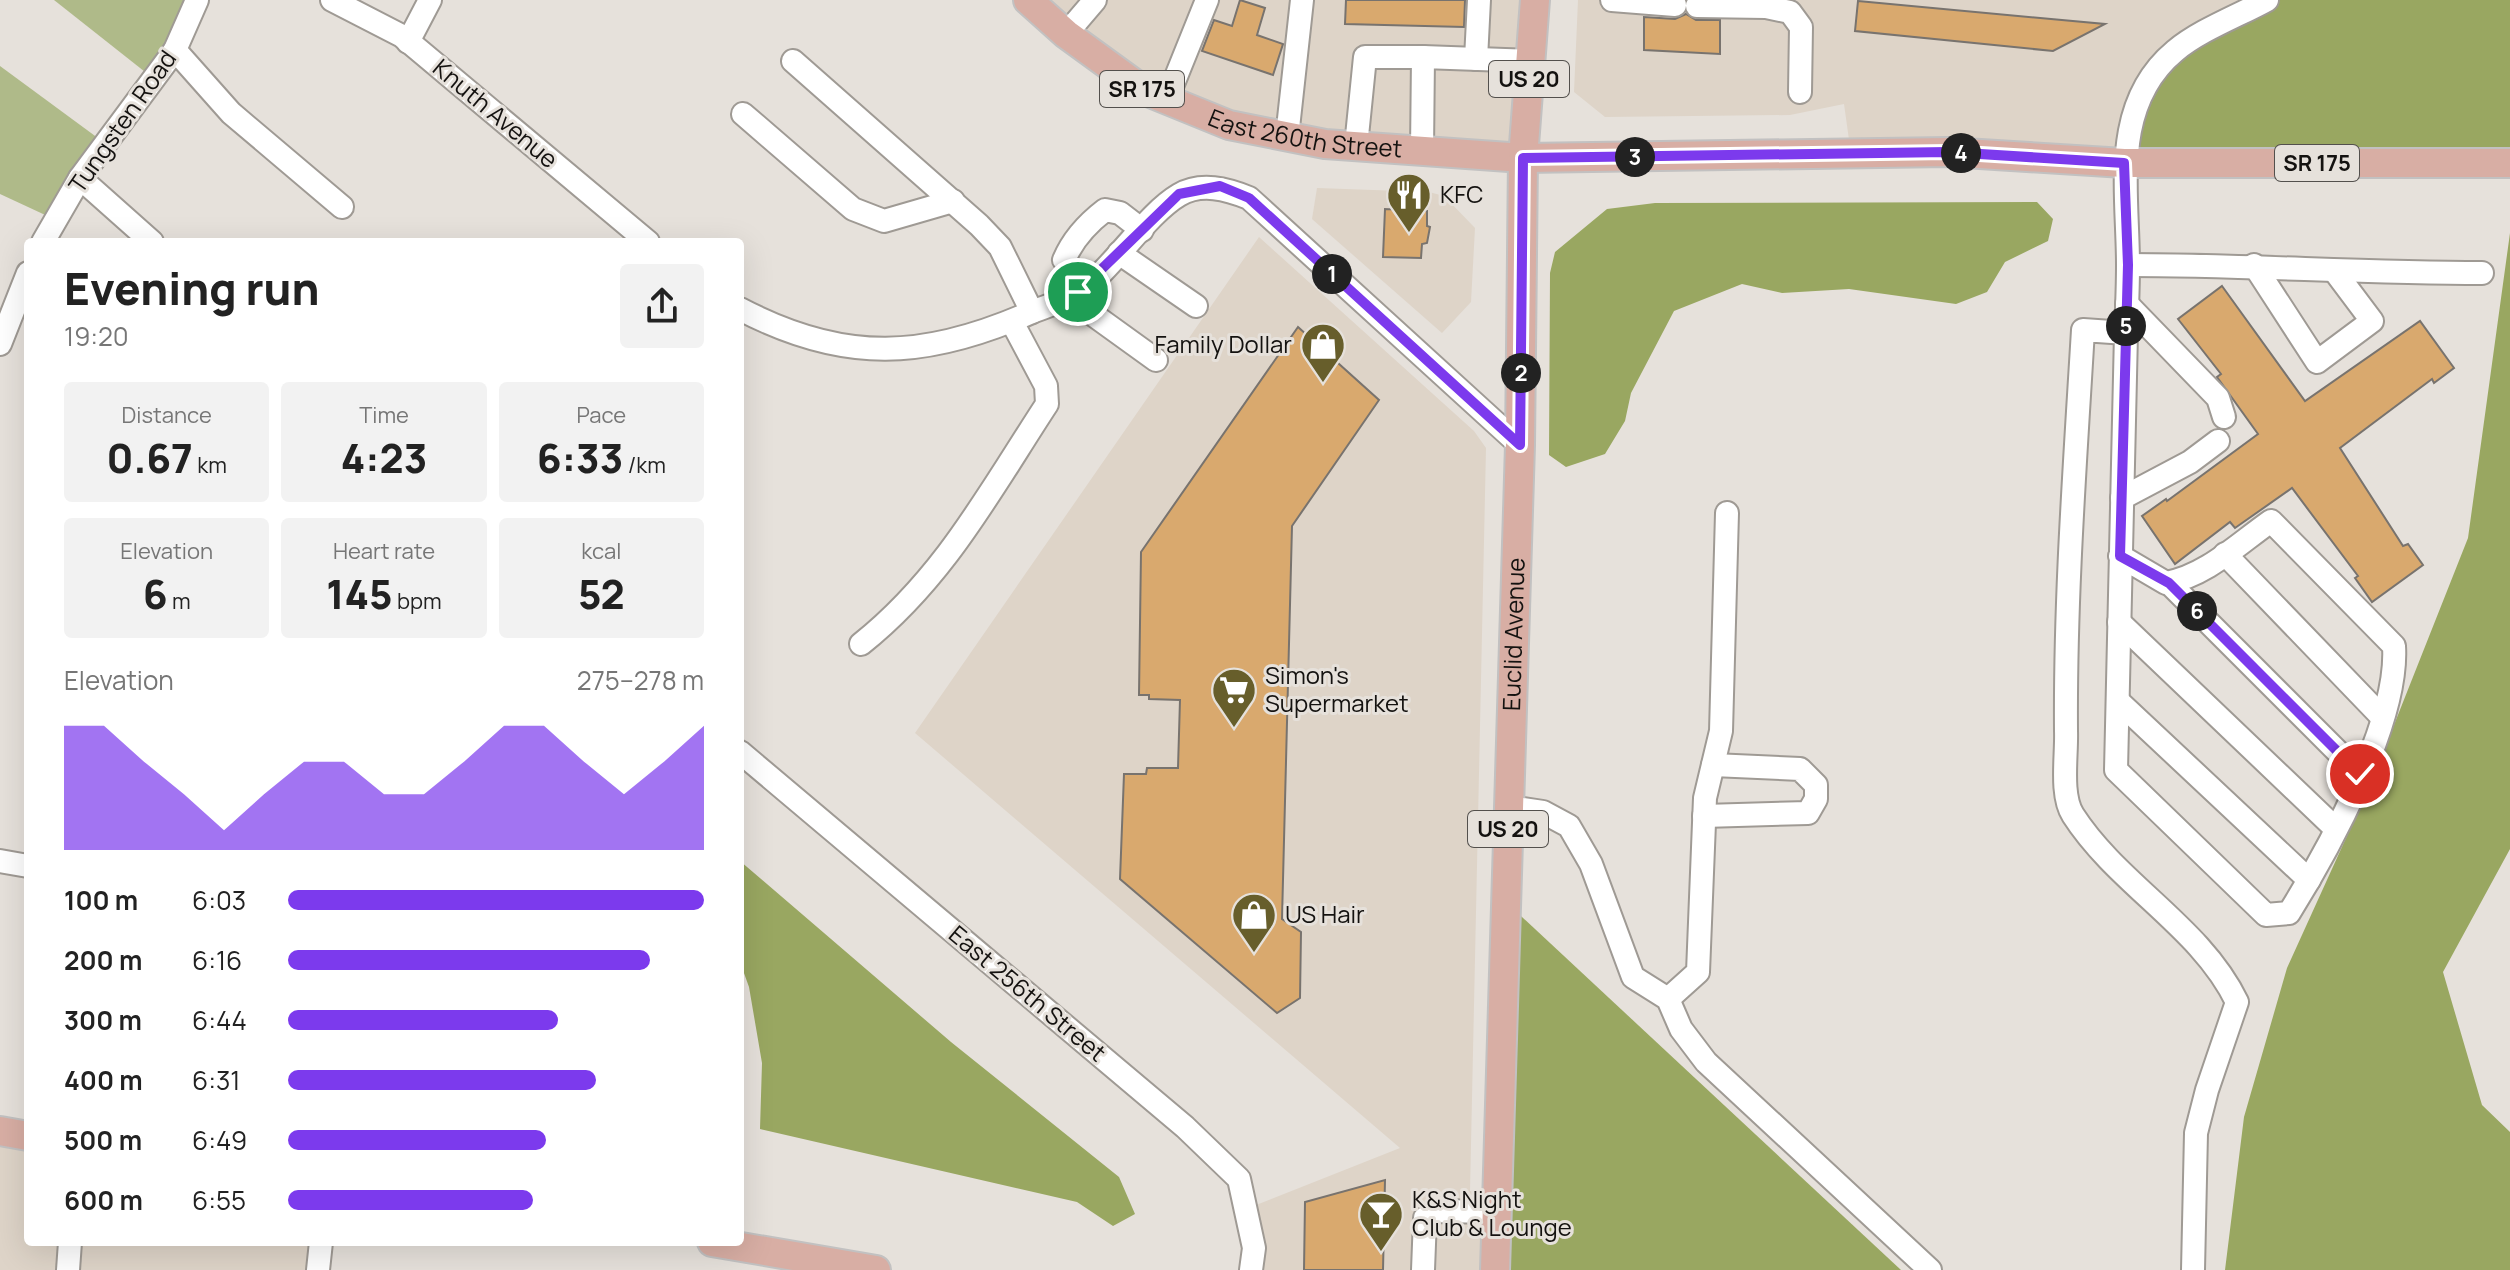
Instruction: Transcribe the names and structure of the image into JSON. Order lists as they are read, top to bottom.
{
  "streets": {
    "main road": [
      "US 20",
      "SR 175",
      "East 260th Street",
      "Euclid Avenue"
    ],
    "street": ["Knuth Avenue", "Tungsten Road", "East 256th Street"]
  },
  "crossings": [
    ["SR 175", "East 260th Street"],
    ["SR 175", "Euclid Avenue"],
    ["East 260th Street", "Euclid Avenue"]
  ],
  "places": {
    "restaurant": ["KFC"],
    "shop": ["Family Dollar", "US Hair"],
    "supermarket": ["Simon's Supermarket"],
    "bar": ["K&S Night Club & Lounge"]
  },
  "page": {
    "pins": [
      "4",
      "3",
      "1",
      "5",
      "2",
      "6"
    ],
    "heading": ["Evening run", "19:20"],
    "stats": [
      ["Distance", "0.67 km"],
      ["Time", "4:23"],
      ["Pace", "6:33 /km"],
      ["Elevation", "6 m"],
      ["Heart rate", "145 bpm"],
      ["kcal", "52"]
    ],
    "chart": ["Elevation", "275–278 m"],
    "list": [
      {
        "name": "100 m",
        "note": "6:03"
      },
      {
        "name": "200 m",
        "note": "6:16"
      },
      {
        "name": "300 m",
        "note": "6:44"
      },
      {
        "name": "400 m",
        "note": "6:31"
      },
      {
        "name": "500 m",
        "note": "6:49"
      },
      {
        "name": "600 m",
        "note": "6:55"
      }
    ]
  }
}
